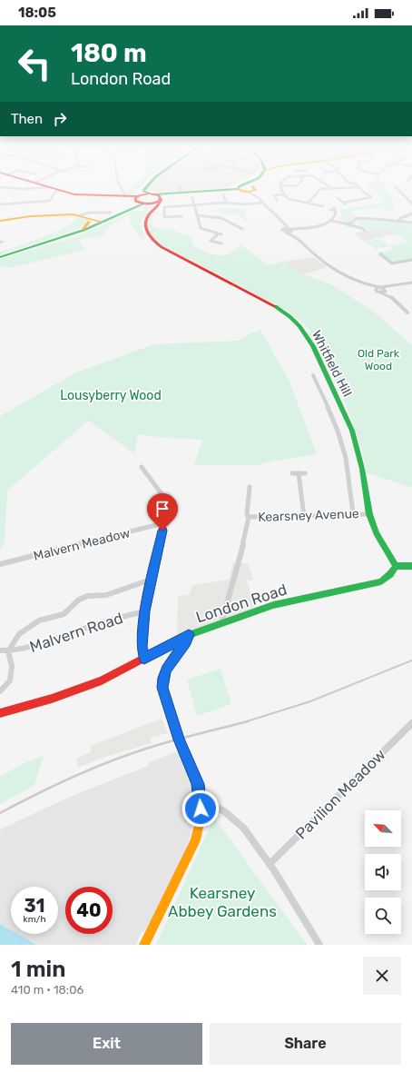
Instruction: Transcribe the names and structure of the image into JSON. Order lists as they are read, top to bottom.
{
  "streets": {
    "main road": ["Whitfield Hill", "London Road"],
    "street": [
      "Kearsney Avenue",
      "Malvern Meadow",
      "Malvern Road",
      "Pavilion Meadow"
    ]
  },
  "crossings": [
    ["Whitfield Hill", "Kearsney Avenue"],
    ["Whitfield Hill", "London Road"],
    ["Kearsney Avenue", "London Road"]
  ],
  "parks": ["Old Park Wood", "Lousyberry Wood", "Kearsney Abbey Gardens"],
  "north": "top left",
  "page": {
    "status": "18:05",
    "turn": ["180 m", "London Road"],
    "then": "Then",
    "speed": "31 km/h",
    "limit": "40",
    "heading": ["1 min", "410 m · 18:06"],
    "buttons": ["Exit", "Share"]
  }
}
